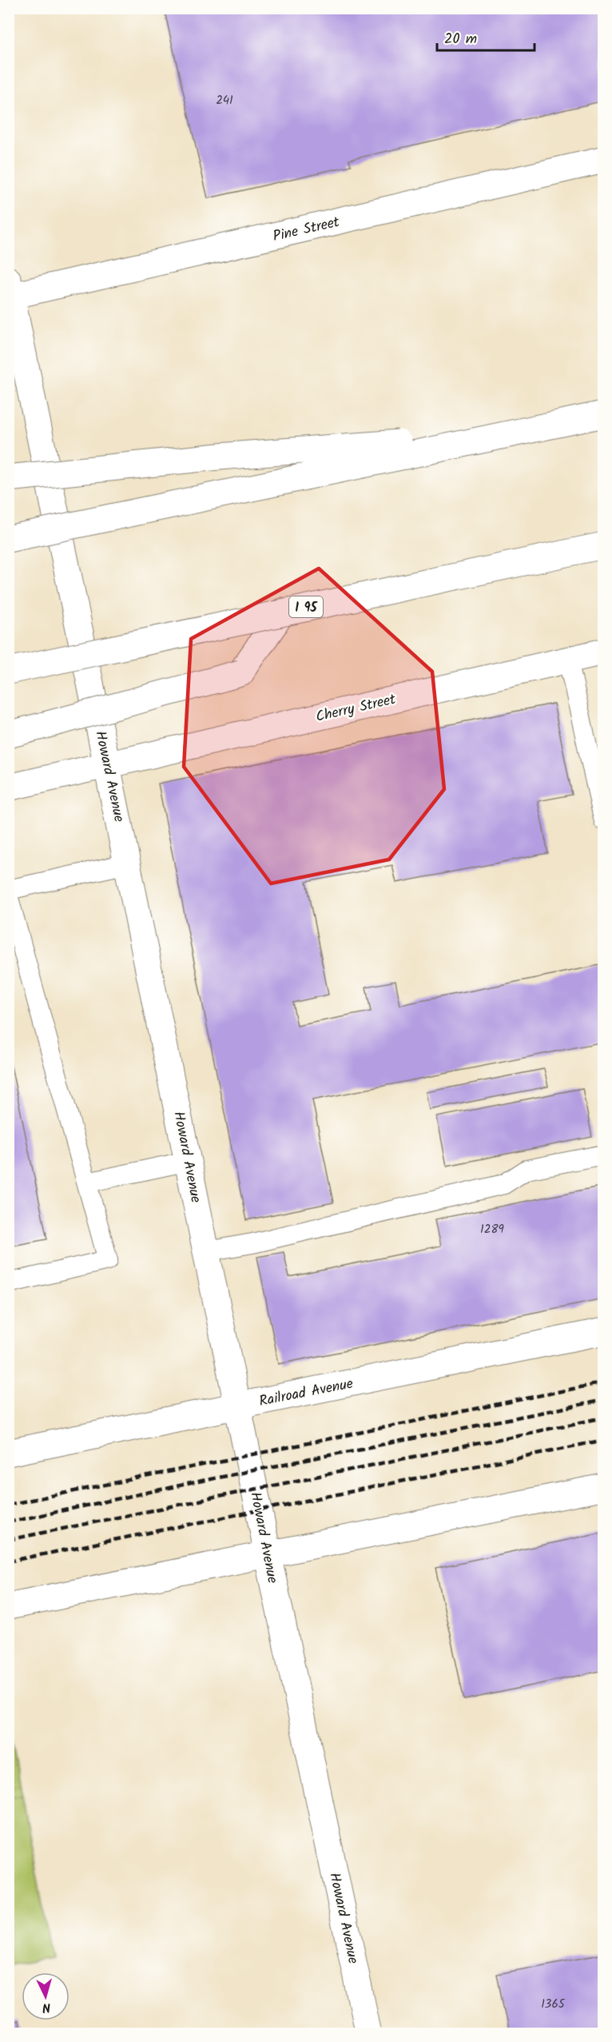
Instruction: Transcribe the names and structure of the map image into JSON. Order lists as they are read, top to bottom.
{
  "streets": {
    "main road": [
      "Pine Street",
      "I 95",
      "Cherry Street",
      "Howard Avenue",
      "Railroad Avenue"
    ]
  },
  "crossings": [
    ["Pine Street", "Howard Avenue"],
    ["Cherry Street", "Howard Avenue"],
    ["Howard Avenue", "Railroad Avenue"]
  ],
  "house_numbers": ["241", "1289", "1365"],
  "scale_bar": "20 m",
  "north": "bottom"
}
